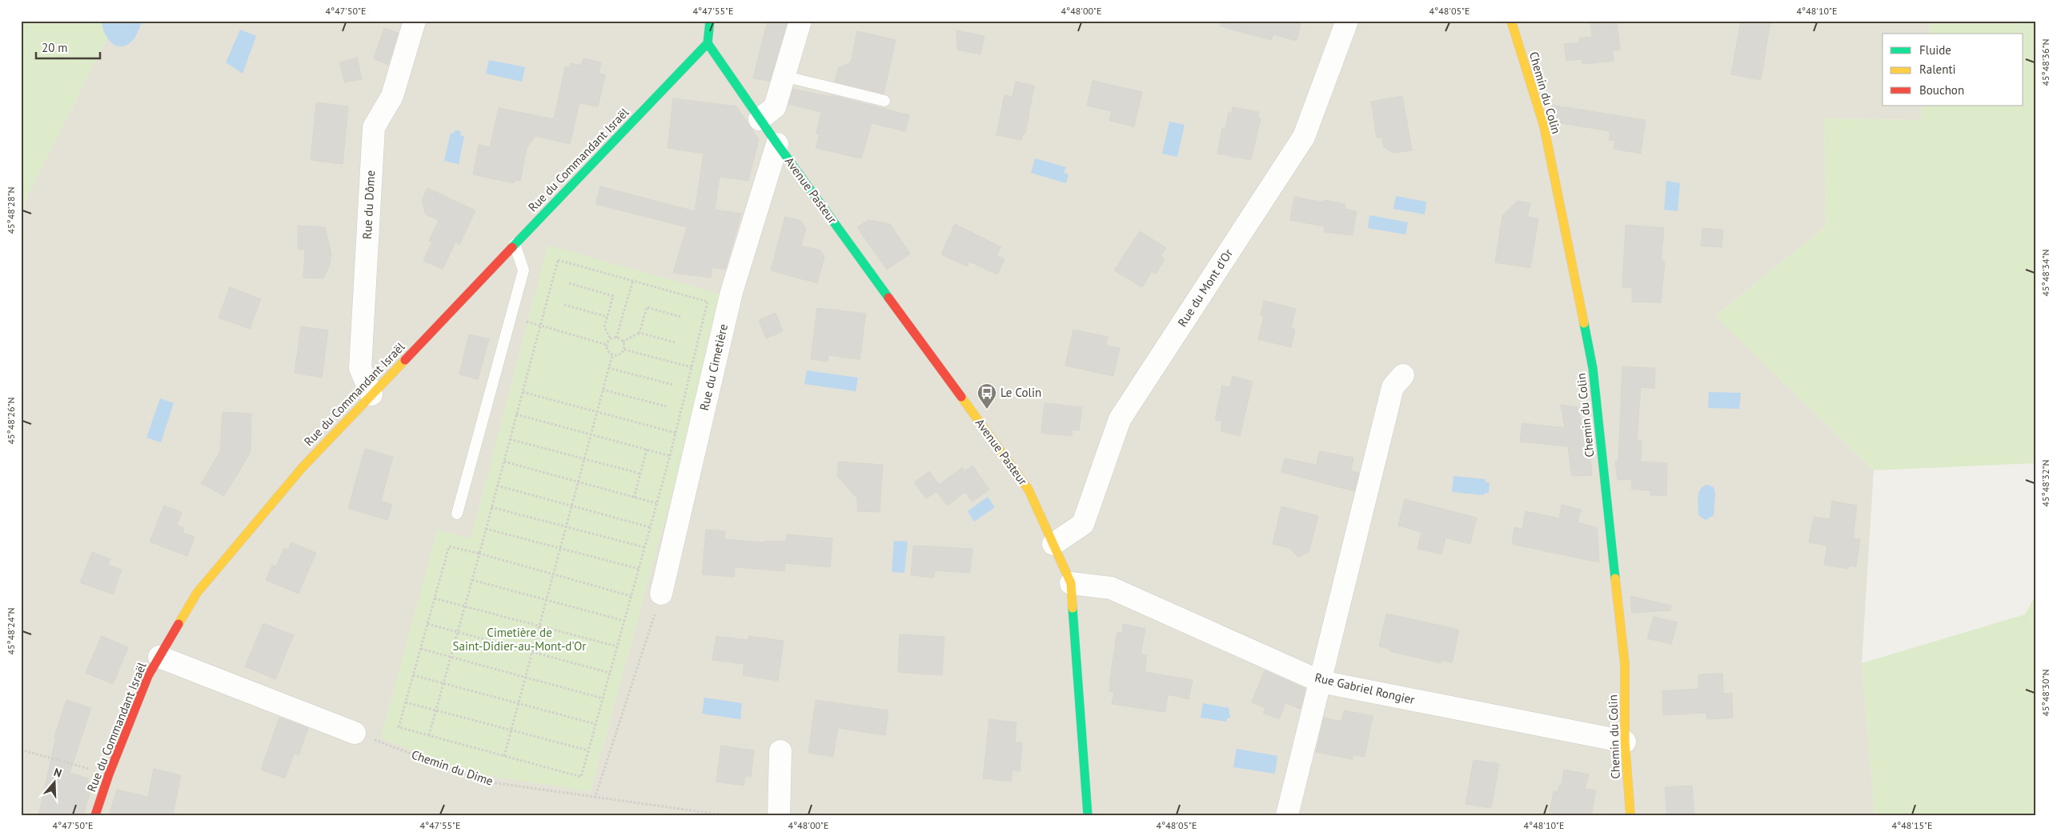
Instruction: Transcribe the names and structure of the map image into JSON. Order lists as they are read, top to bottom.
{
  "streets": {
    "street": [
      "Chemin du Colin",
      "Rue du Commandant Israël",
      "Avenue Pasteur",
      "Rue du Dôme",
      "Rue du Mont d'Or",
      "Rue du Cimetière",
      "Rue Gabriel Rongier"
    ],
    "path": ["Chemin du Dime"]
  },
  "crossings": [
    ["Chemin du Colin", "Rue Gabriel Rongier"],
    ["Rue du Commandant Israël", "Avenue Pasteur"],
    ["Rue du Commandant Israël", "Rue du Dôme"],
    ["Avenue Pasteur", "Rue du Mont d'Or"],
    ["Avenue Pasteur", "Rue du Cimetière"],
    ["Avenue Pasteur", "Rue Gabriel Rongier"]
  ],
  "parks": ["Cimetière de Saint-Didier-au-Mont-d'Or"],
  "places": {
    "bus stop": ["Le Colin"]
  },
  "legend": ["Fluide", "Ralenti", "Bouchon"],
  "scale_bar": "20 m",
  "north": "top",
  "coordinates": [
    "4°47'50\"E",
    "4°47'55\"E",
    "4°48'00\"E",
    "4°48'05\"E",
    "4°48'10\"E",
    "45°48'36\"N",
    "45°48'28\"N",
    "45°48'34\"N",
    "45°48'26\"N",
    "45°48'32\"N",
    "45°48'24\"N",
    "45°48'30\"N",
    "4°48'15\"E"
  ]
}
